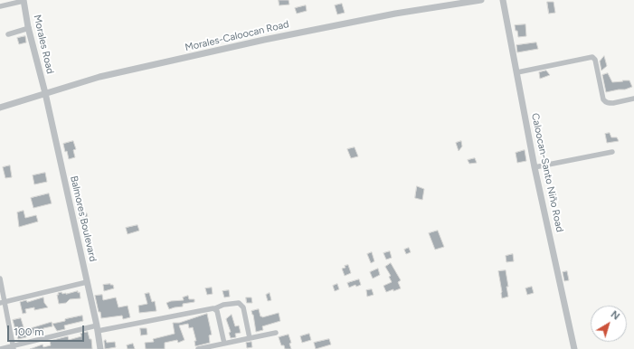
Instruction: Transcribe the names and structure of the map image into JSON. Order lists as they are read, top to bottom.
{
  "streets": {
    "street": [
      "Morales-Caloocan Road",
      "Morales Road",
      "Caloocan-Santo Niño Road",
      "Balmores Boulevard"
    ]
  },
  "crossings": [
    ["Morales-Caloocan Road", "Morales Road"],
    ["Morales-Caloocan Road", "Balmores Boulevard"],
    ["Morales Road", "Balmores Boulevard"]
  ],
  "scale_bar": "100 m",
  "north": "top right"
}
